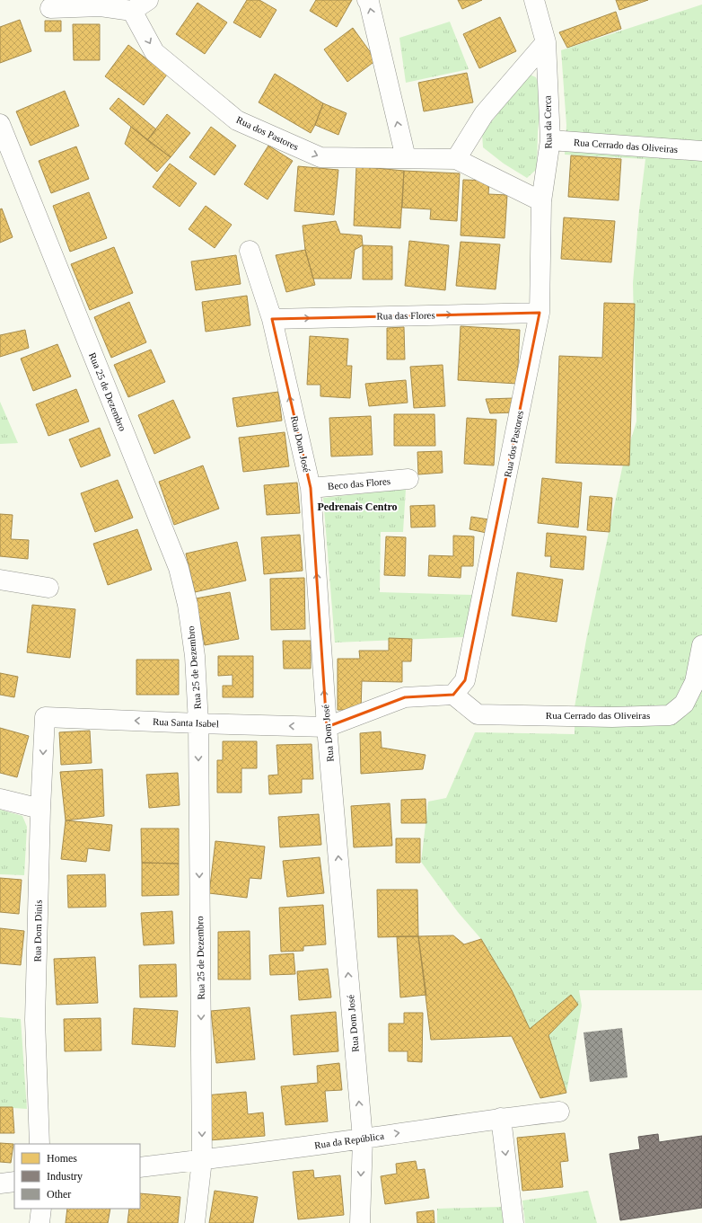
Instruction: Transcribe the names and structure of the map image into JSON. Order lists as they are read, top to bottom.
{
  "streets": {
    "street": [
      "Rua da Cerca",
      "Rua dos Pastores",
      "Rua Cerrado das Oliveiras",
      "Rua das Flores",
      "Rua 25 de Dezembro",
      "Rua Dom José",
      "Beco das Flores",
      "Rua Santa Isabel",
      "Rua Dom Dinis",
      "Rua da República"
    ]
  },
  "crossings": [
    ["Rua da Cerca", "Rua dos Pastores"],
    ["Rua da Cerca", "Rua Cerrado das Oliveiras"],
    ["Rua dos Pastores", "Rua Cerrado das Oliveiras"],
    ["Rua dos Pastores", "Rua das Flores"],
    ["Rua das Flores", "Rua Dom José"],
    ["Rua 25 de Dezembro", "Rua Santa Isabel"],
    ["Rua 25 de Dezembro", "Rua da República"],
    ["Rua Dom José", "Beco das Flores"],
    ["Rua Dom José", "Rua Santa Isabel"],
    ["Rua Dom José", "Rua da República"],
    ["Rua Santa Isabel", "Rua Dom Dinis"]
  ],
  "one_way": [
    "Rua das Flores",
    "Rua 25 de Dezembro",
    "Rua Dom José",
    "Rua Santa Isabel"
  ],
  "districts": ["Pedrenais Centro"],
  "legend": ["Homes", "Industry", "Other"]
}
